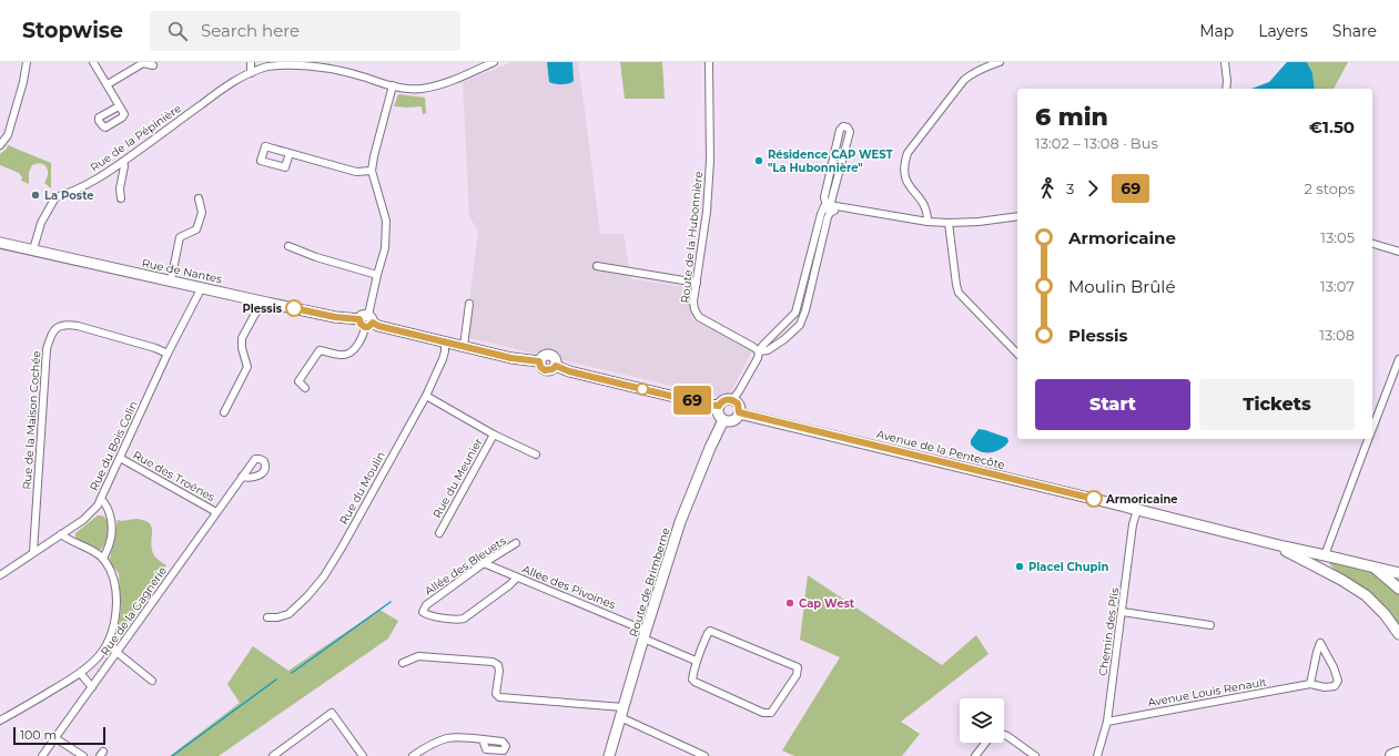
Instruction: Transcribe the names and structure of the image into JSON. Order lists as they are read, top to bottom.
{
  "streets": {
    "main road": ["Rue de Nantes", "Avenue de la Pentecôte", "Route de Brimberne"],
    "street": [
      "Rue de la Pépinière",
      "Route de la Hubonnière",
      "Rue de la Maison Cochée",
      "Rue du Bois Colin",
      "Rue des Troënes",
      "Rue du Meunier",
      "Rue du Moulin",
      "Allée des Bleuets",
      "Allée des Pivoines",
      "Rue de la Gagnerie",
      "Chemin des Plis",
      "Avenue Louis Renault"
    ]
  },
  "crossings": [
    ["Rue de la Pépinière", "Rue de Nantes"],
    ["Rue de Nantes", "Rue du Bois Colin"],
    ["Rue de Nantes", "Avenue de la Pentecôte"],
    ["Rue de Nantes", "Rue du Moulin"],
    ["Rue de Nantes", "Route de Brimberne"],
    ["Rue de la Maison Cochée", "Rue du Bois Colin"],
    ["Rue du Bois Colin", "Rue des Troënes"],
    ["Avenue de la Pentecôte", "Route de Brimberne"],
    ["Avenue de la Pentecôte", "Chemin des Plis"],
    ["Rue des Troënes", "Rue de la Gagnerie"],
    ["Rue du Meunier", "Rue du Moulin"],
    ["Allée des Bleuets", "Allée des Pivoines"],
    ["Route de Brimberne", "Allée des Pivoines"],
    ["Chemin des Plis", "Avenue Louis Renault"]
  ],
  "places": [
    "Résidence CAP WEST \"La Hubonnière\"",
    "La Poste",
    "Plessis",
    "Armoricaine",
    "Placel Chupin",
    "Cap West"
  ],
  "lines": ["bus line 69"],
  "scale_bar": "100 m",
  "page": {
    "header": "Stopwise",
    "search": "Search here",
    "nav": ["Map", "Layers", "Share"],
    "on_map": "69",
    "heading": ["6 min", "13:02 – 13:08 · Bus", "€1.50"],
    "legs": ["3", "69", "2 stops"],
    "list": [
      {
        "name": "Armoricaine",
        "value": "13:05"
      },
      {
        "name": "Moulin Brûlé",
        "value": "13:07"
      },
      {
        "name": "Plessis",
        "value": "13:08"
      }
    ],
    "buttons": ["Start", "Tickets"],
    "scale": "100 m"
  }
}
